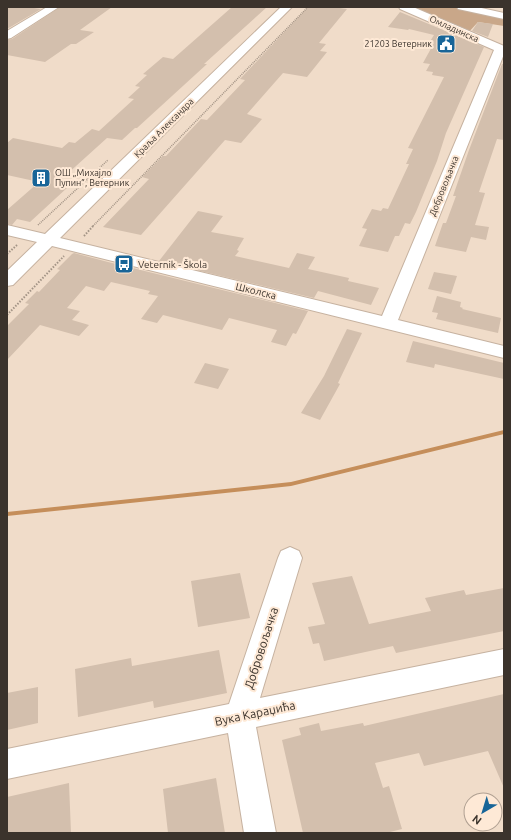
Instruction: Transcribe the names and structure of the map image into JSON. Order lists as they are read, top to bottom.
{
  "streets": {
    "street": [
      "Омладинска",
      "Краља Александра",
      "Добровољачка",
      "Школска",
      "Вука Караџића"
    ]
  },
  "crossings": [
    ["Омладинска", "Добровољачка"],
    ["Краља Александра", "Школска"],
    ["Добровољачка", "Школска"],
    ["Добровољачка", "Вука Караџића"]
  ],
  "places": {
    "public building": ["21203 Ветерник"],
    "building": ["ОШ „Михајло Пупин”, Ветерник"],
    "bus stop": ["Veternik - Škola"]
  },
  "north": "bottom left"
}
